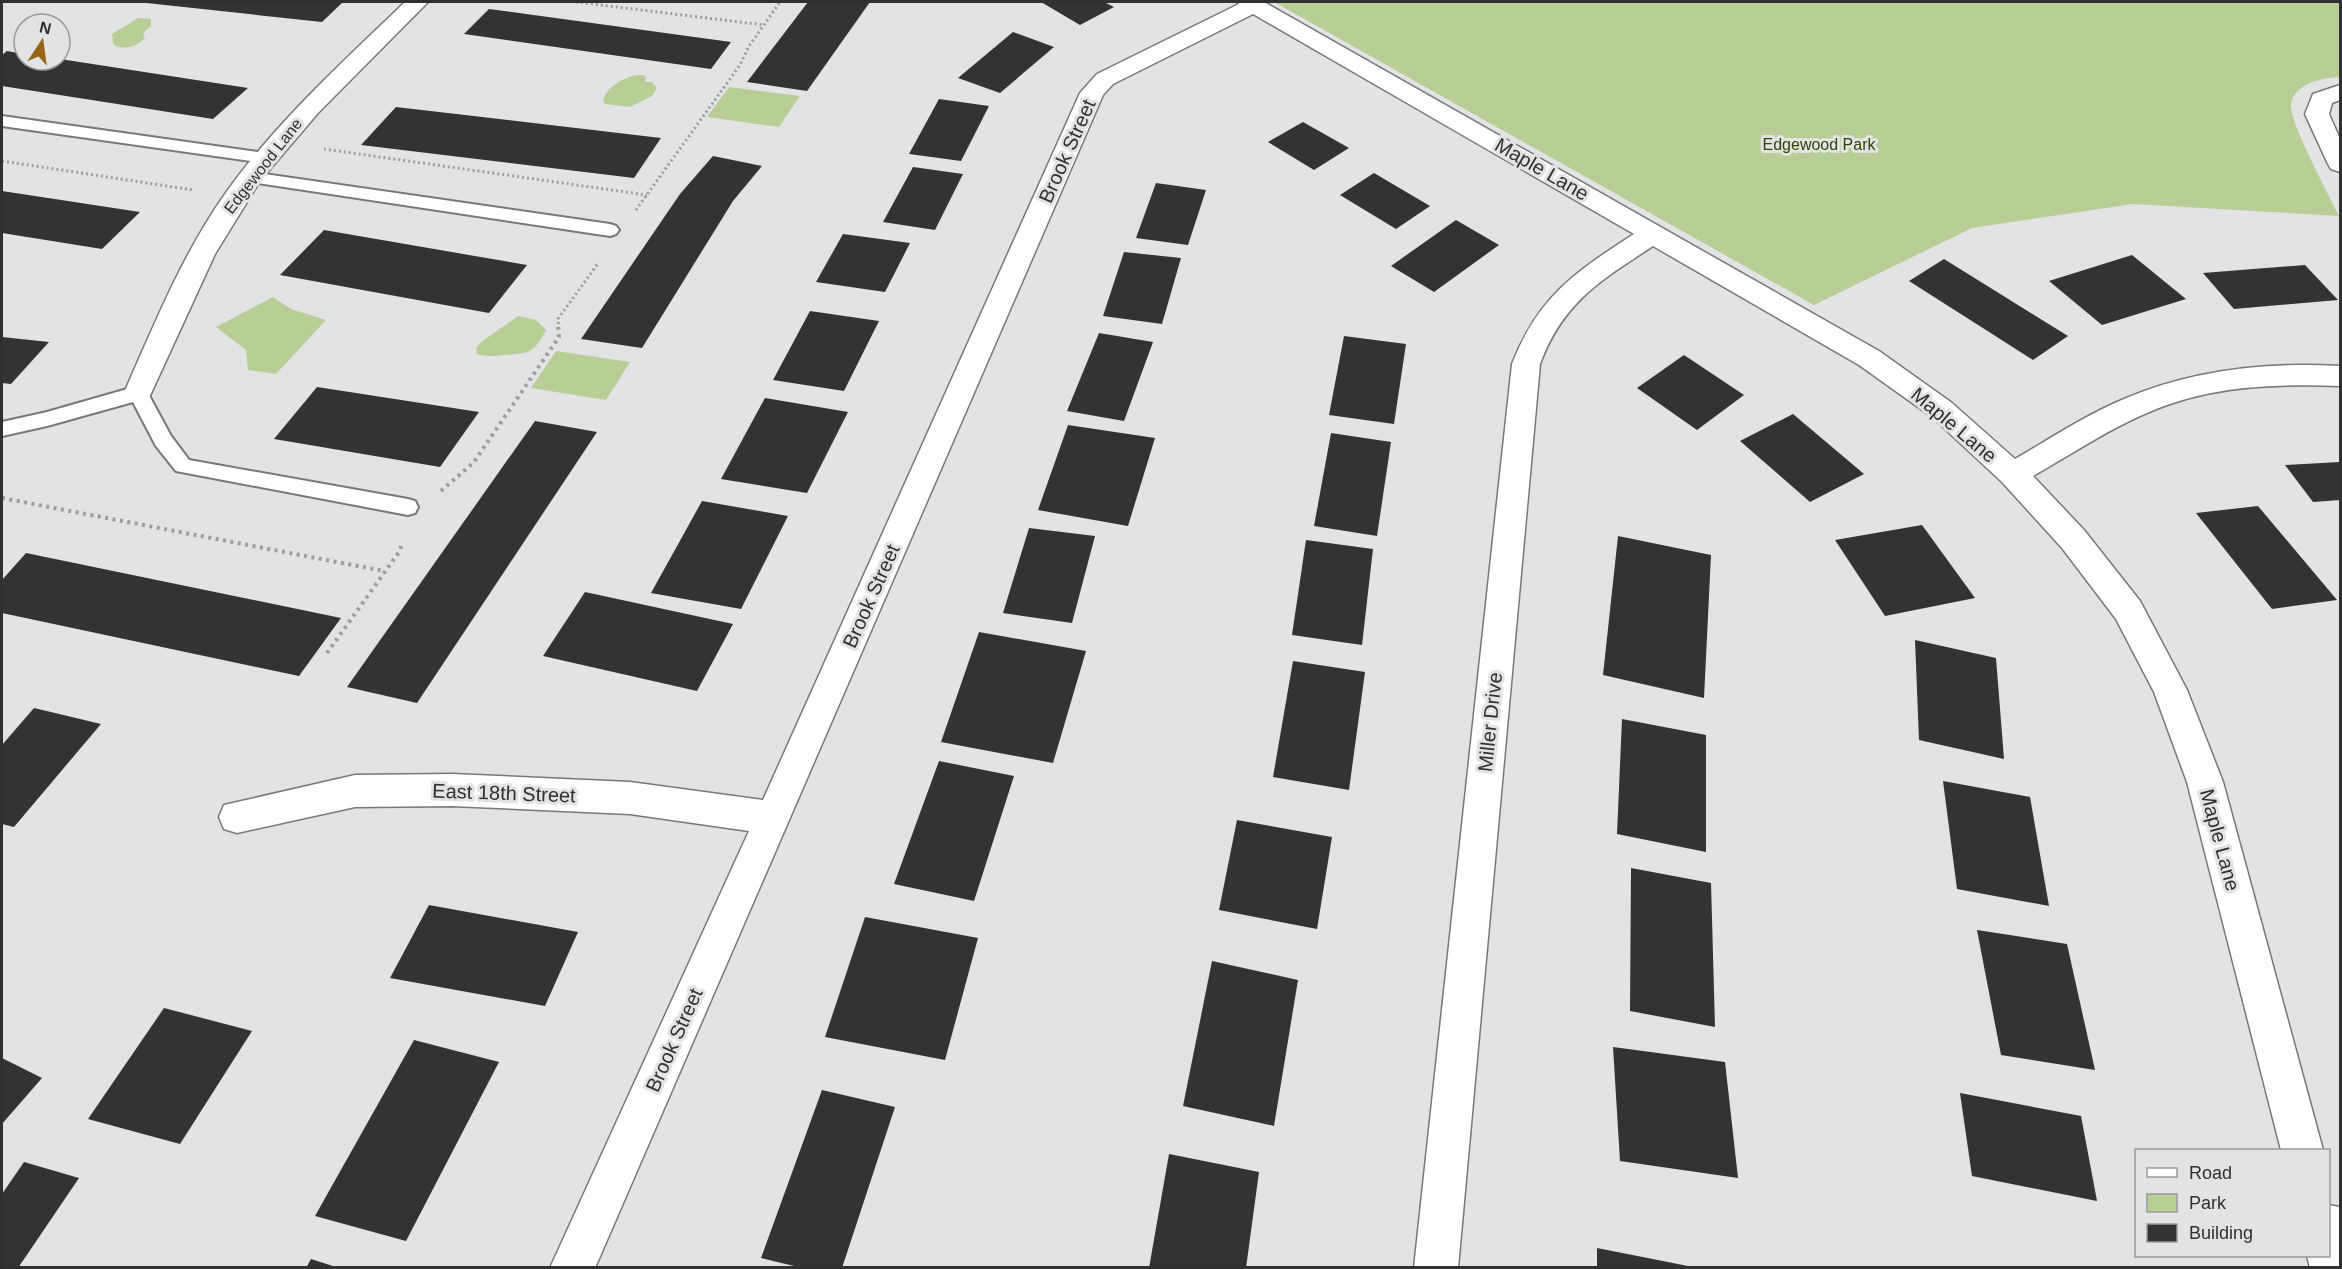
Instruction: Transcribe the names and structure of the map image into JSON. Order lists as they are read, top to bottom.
{
  "streets": {
    "street": [
      "Brook Street",
      "Edgewood Lane",
      "Maple Lane",
      "Miller Drive",
      "East 18th Street"
    ]
  },
  "crossings": [
    ["Brook Street", "Maple Lane"],
    ["Brook Street", "East 18th Street"],
    ["Maple Lane", "Miller Drive"]
  ],
  "parks": ["Edgewood Park"],
  "legend": ["Road", "Park", "Building"],
  "north": "top"
}
